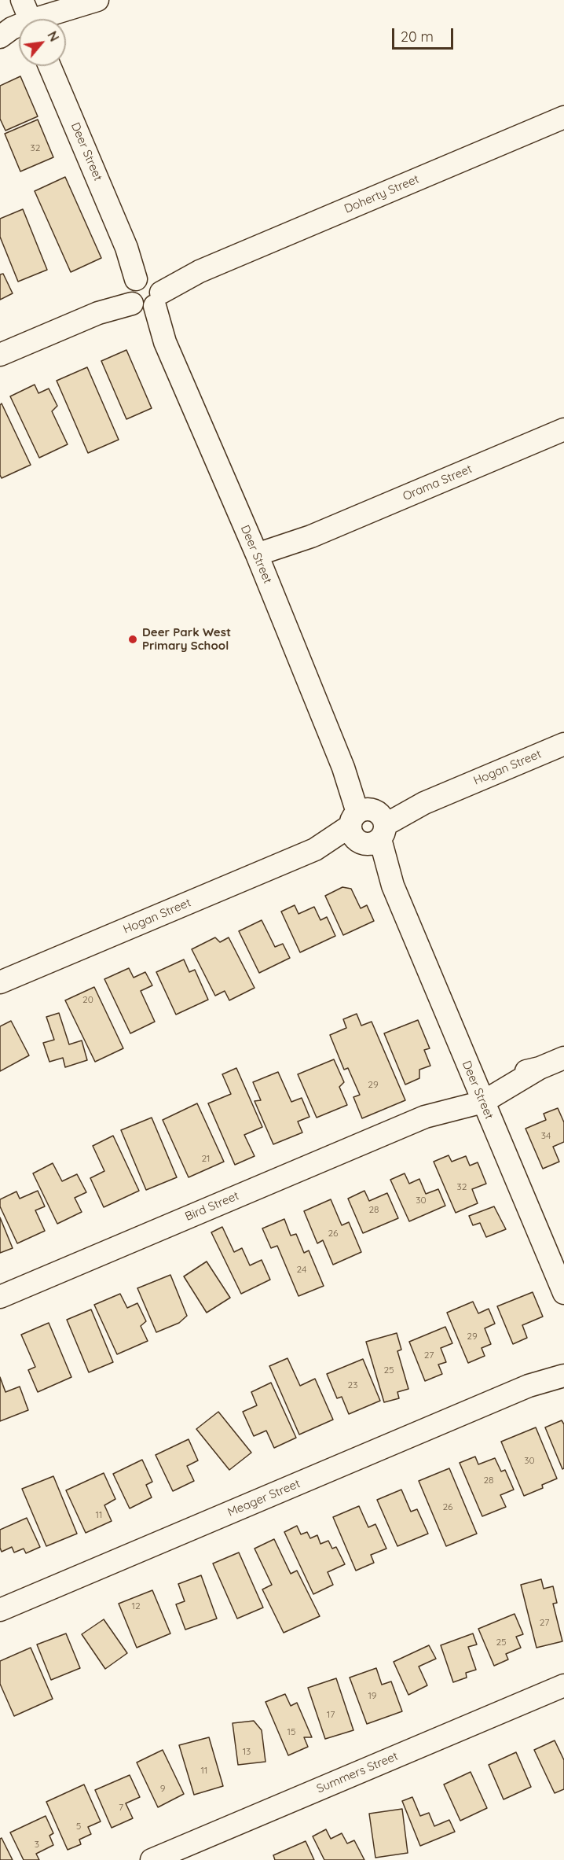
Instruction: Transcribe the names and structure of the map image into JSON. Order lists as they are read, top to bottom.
{
  "streets": {
    "street": [
      "Deer Street",
      "Doherty Street",
      "Orama Street",
      "Hogan Street",
      "Bird Street",
      "Meager Street",
      "Summers Street"
    ]
  },
  "crossings": [
    ["Deer Street", "Doherty Street"],
    ["Deer Street", "Orama Street"],
    ["Deer Street", "Hogan Street"],
    ["Deer Street", "Bird Street"]
  ],
  "places": ["Deer Park West Primary School"],
  "house_numbers": [
    "32",
    "20",
    "29",
    "34",
    "21",
    "32",
    "30",
    "28",
    "26",
    "24",
    "29",
    "27",
    "25",
    "23",
    "30",
    "28",
    "26",
    "11",
    "12",
    "27",
    "25",
    "19",
    "17",
    "15",
    "13",
    "11",
    "9",
    "7",
    "5",
    "3"
  ],
  "scale_bar": "20 m",
  "north": "top right"
}
